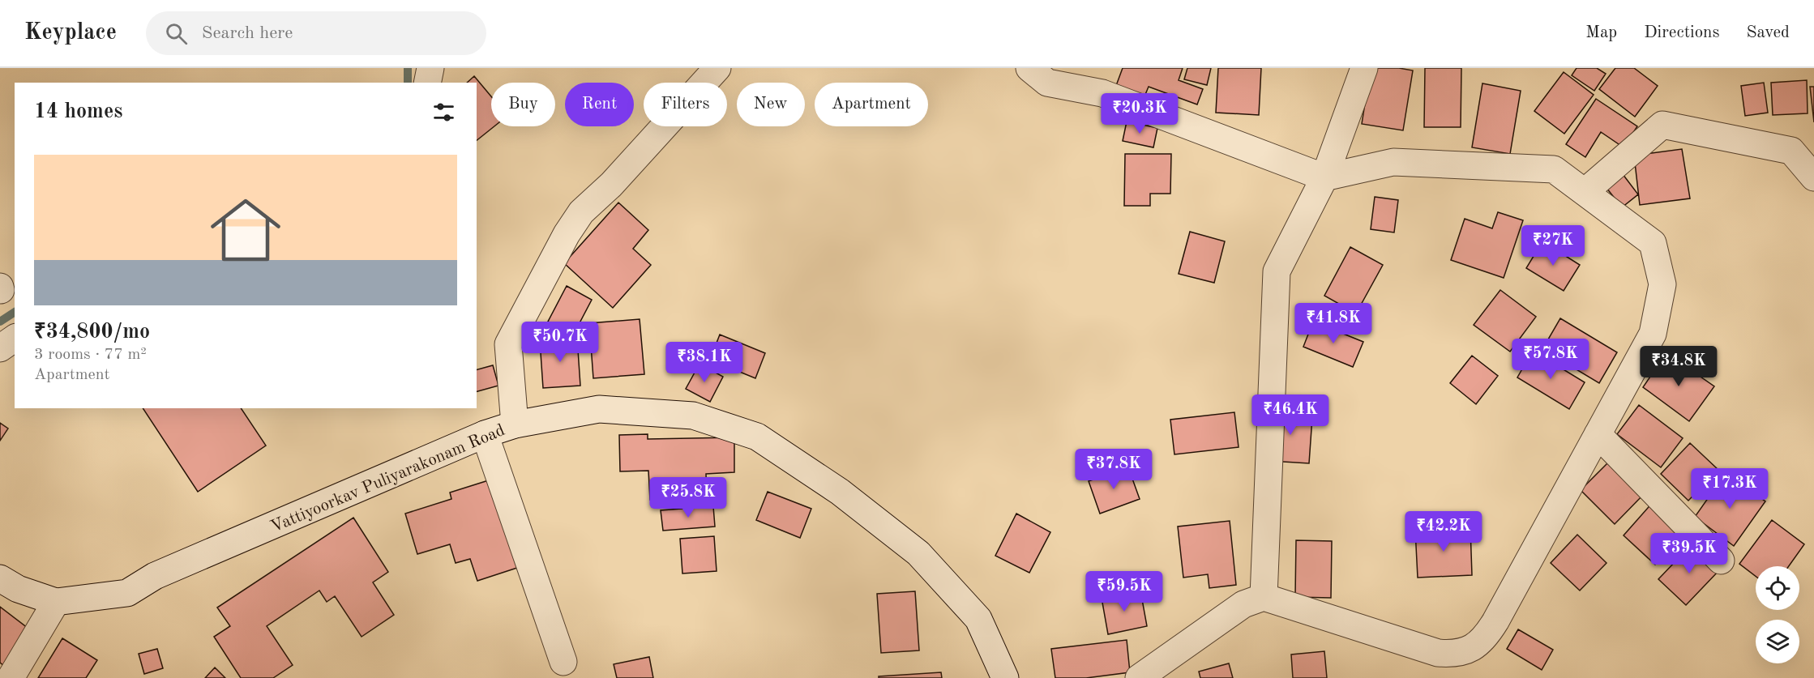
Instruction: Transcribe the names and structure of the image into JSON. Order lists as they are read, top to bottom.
{
  "streets": {
    "street": ["Vattiyoorkav Puliyarakonam Road"]
  },
  "page": {
    "header": "Keyplace",
    "search": "Search here",
    "nav": ["Map", "Directions", "Saved"],
    "chip": [
      "Buy",
      "Rent",
      "Filters",
      "New",
      "Apartment"
    ],
    "heading": "14 homes",
    "price": [
      "₹20.3K",
      "₹27K",
      "₹41.8K",
      "₹50.7K",
      "₹57.8K",
      "₹38.1K",
      "₹34.8K",
      "₹46.4K",
      "₹37.8K",
      "₹17.3K",
      "₹25.8K",
      "₹42.2K",
      "₹39.5K",
      "₹59.5K"
    ],
    "list": [
      {
        "name": "₹34,800/mo",
        "note": "3 rooms · 77 m² · Apartment"
      }
    ]
  }
}
